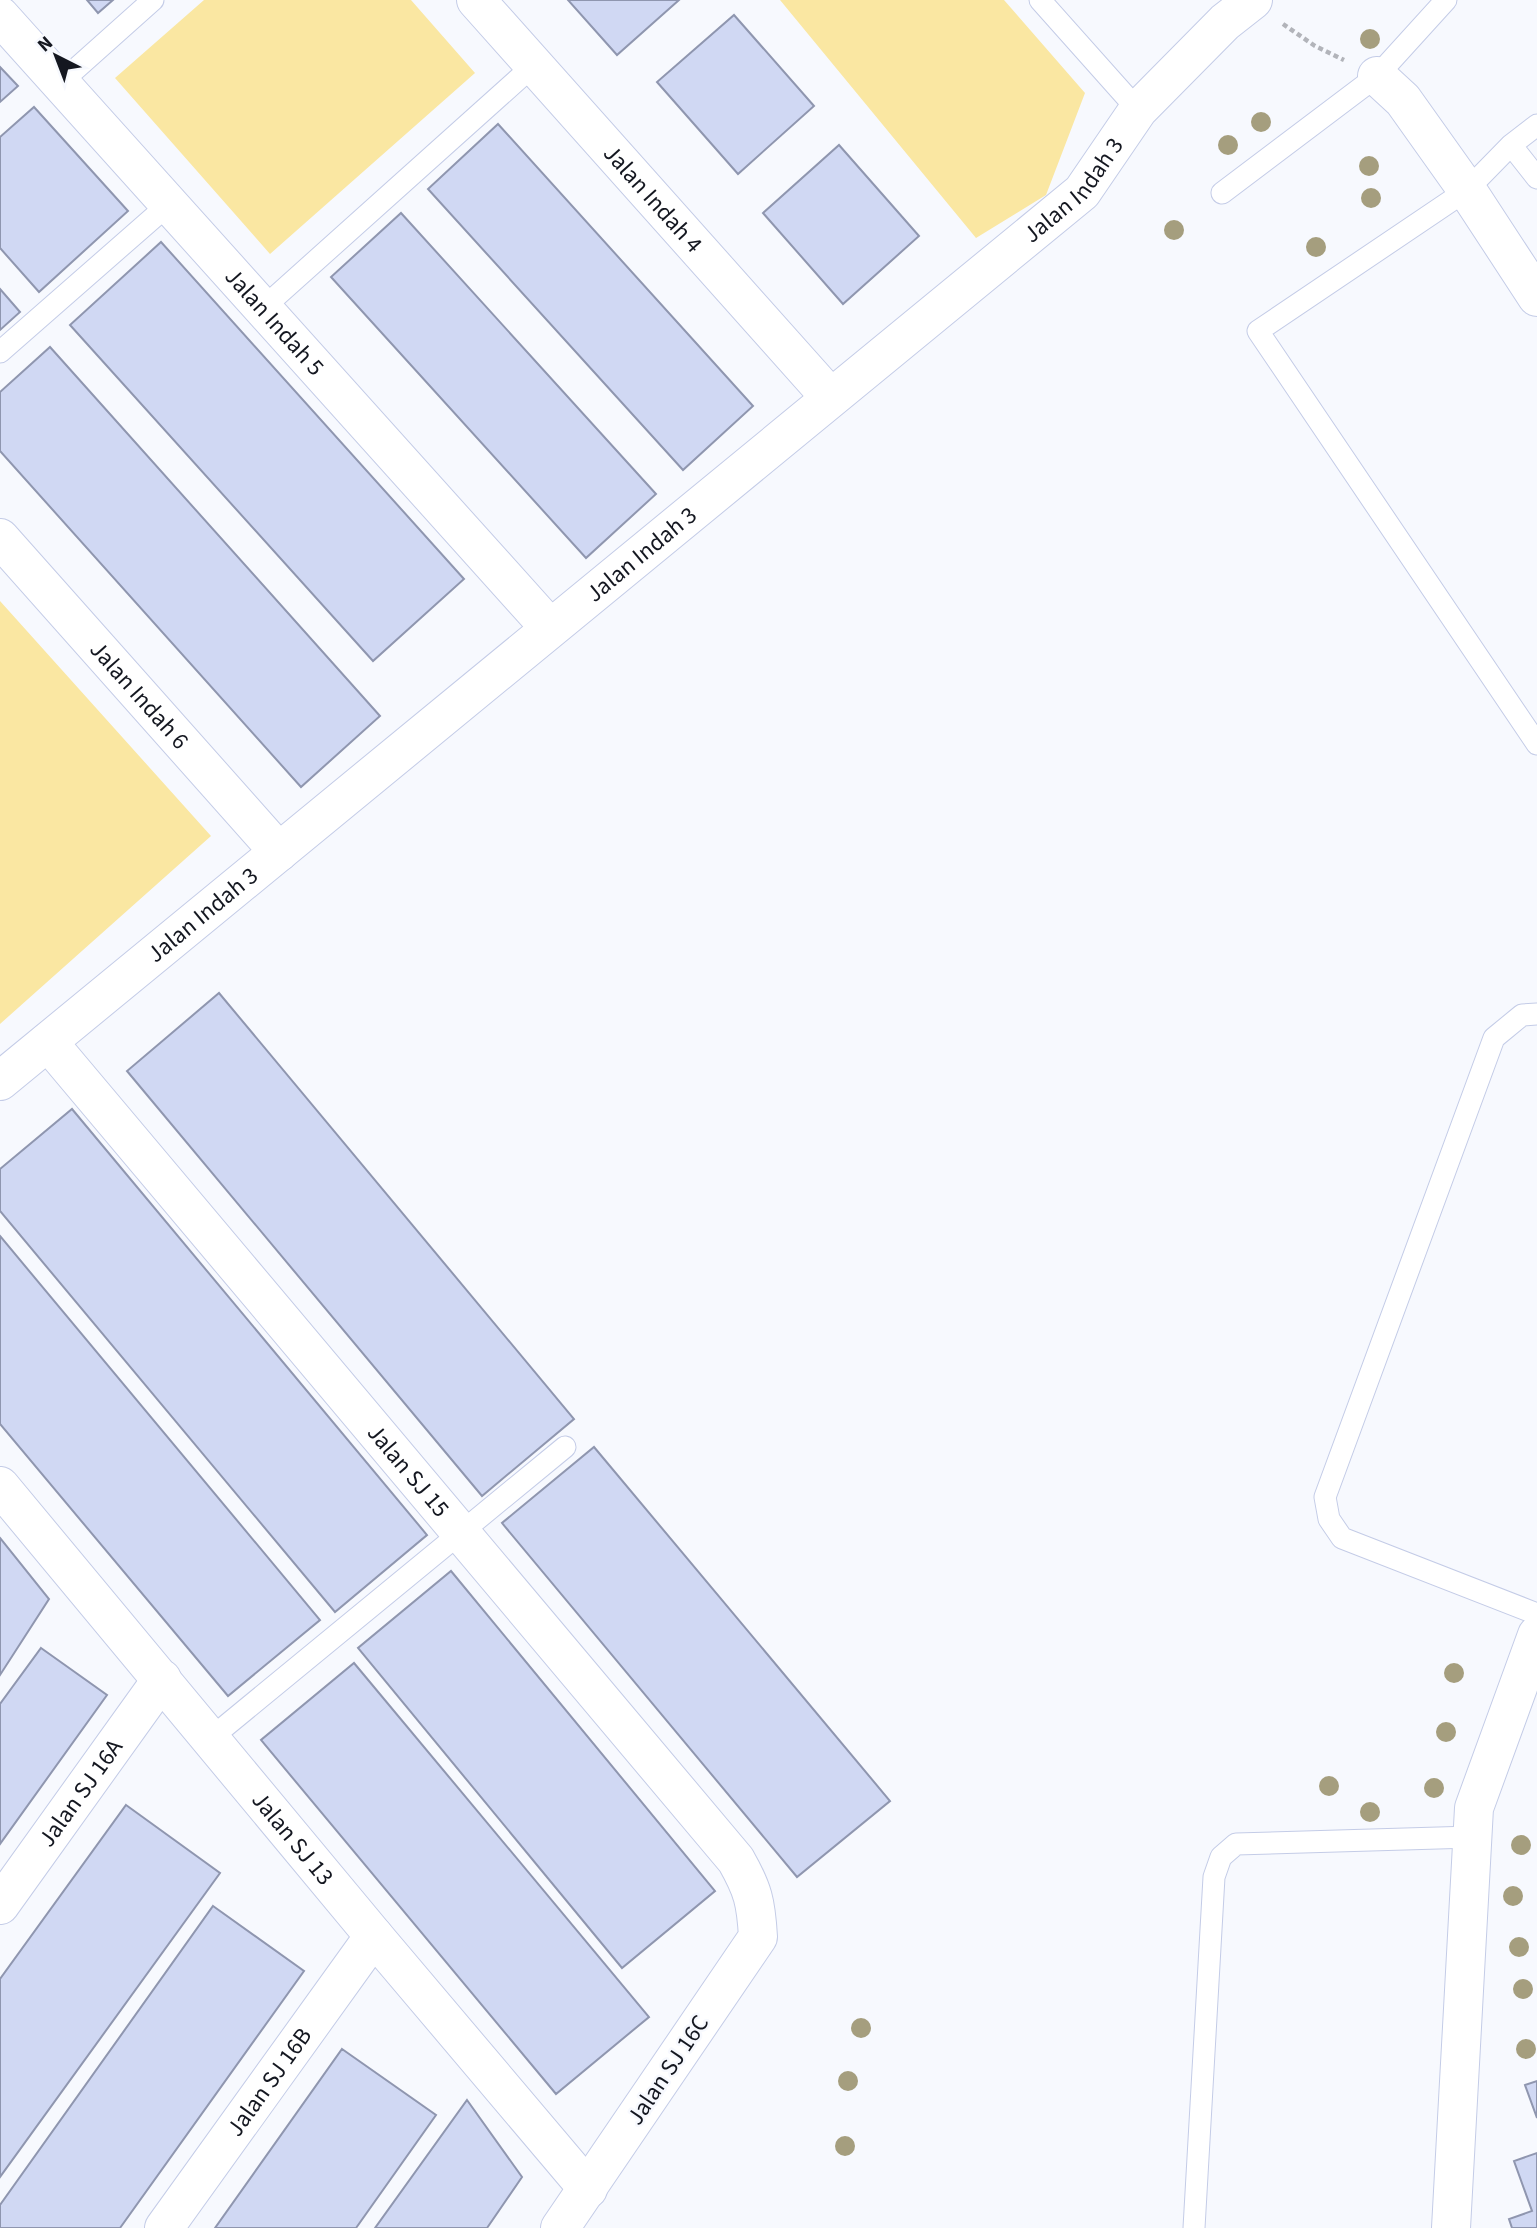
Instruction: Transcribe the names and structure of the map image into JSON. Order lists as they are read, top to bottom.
{
  "streets": {
    "street": [
      "Jalan Indah 3",
      "Jalan Indah 4",
      "Jalan Indah 5",
      "Jalan Indah 6",
      "Jalan SJ 15",
      "Jalan SJ 16A",
      "Jalan SJ 13",
      "Jalan SJ 16C",
      "Jalan SJ 16B"
    ]
  },
  "crossings": [
    ["Jalan Indah 3", "Jalan Indah 4"],
    ["Jalan Indah 3", "Jalan Indah 5"],
    ["Jalan Indah 3", "Jalan Indah 6"],
    ["Jalan Indah 3", "Jalan SJ 15"],
    ["Jalan SJ 15", "Jalan SJ 16C"],
    ["Jalan SJ 16A", "Jalan SJ 13"],
    ["Jalan SJ 13", "Jalan SJ 16C"],
    ["Jalan SJ 13", "Jalan SJ 16B"]
  ],
  "north": "top left"
}
